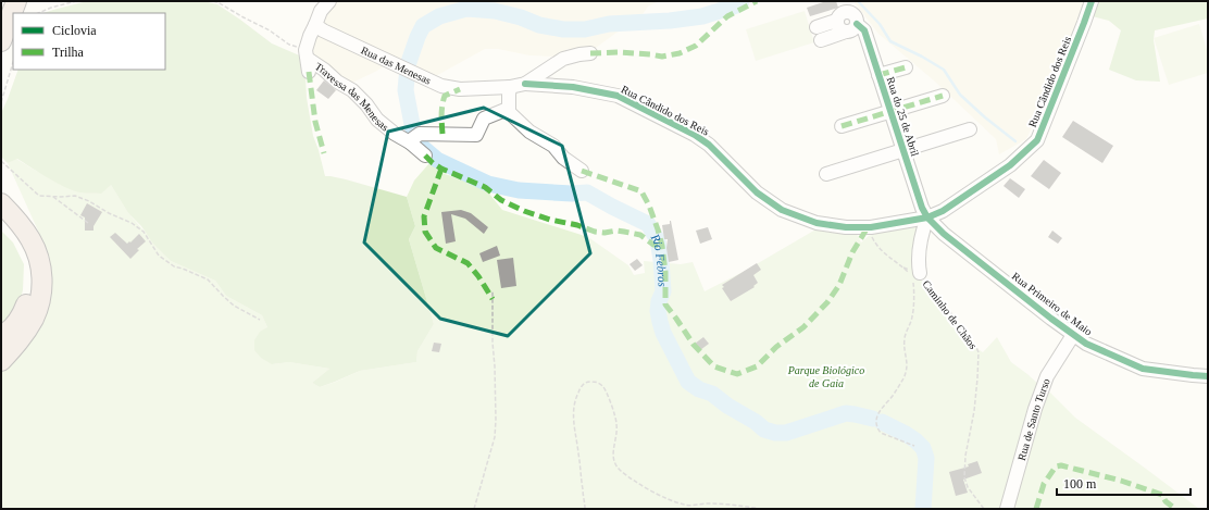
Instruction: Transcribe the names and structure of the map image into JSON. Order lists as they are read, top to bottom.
{
  "streets": {
    "street": [
      "Rua das Menesas",
      "Rua Cândido dos Reis",
      "Travessa das Menesas",
      "Rua do 25 de Abril",
      "Rua Primeiro de Maio",
      "Caminho de Chãos",
      "Rua de Santo Turso"
    ]
  },
  "crossings": [
    ["Rua das Menesas", "Rua Cândido dos Reis"],
    ["Rua Cândido dos Reis", "Rua do 25 de Abril"],
    ["Rua Cândido dos Reis", "Rua Primeiro de Maio"],
    ["Rua Cândido dos Reis", "Caminho de Chãos"],
    ["Rua do 25 de Abril", "Rua Primeiro de Maio"],
    ["Rua do 25 de Abril", "Caminho de Chãos"],
    ["Rua Primeiro de Maio", "Caminho de Chãos"],
    ["Rua Primeiro de Maio", "Rua de Santo Turso"]
  ],
  "water": ["Rio Febros"],
  "parks": ["Parque Biológico de Gaia"],
  "legend": ["Ciclovia", "Trilha"],
  "scale_bar": "100 m"
}
